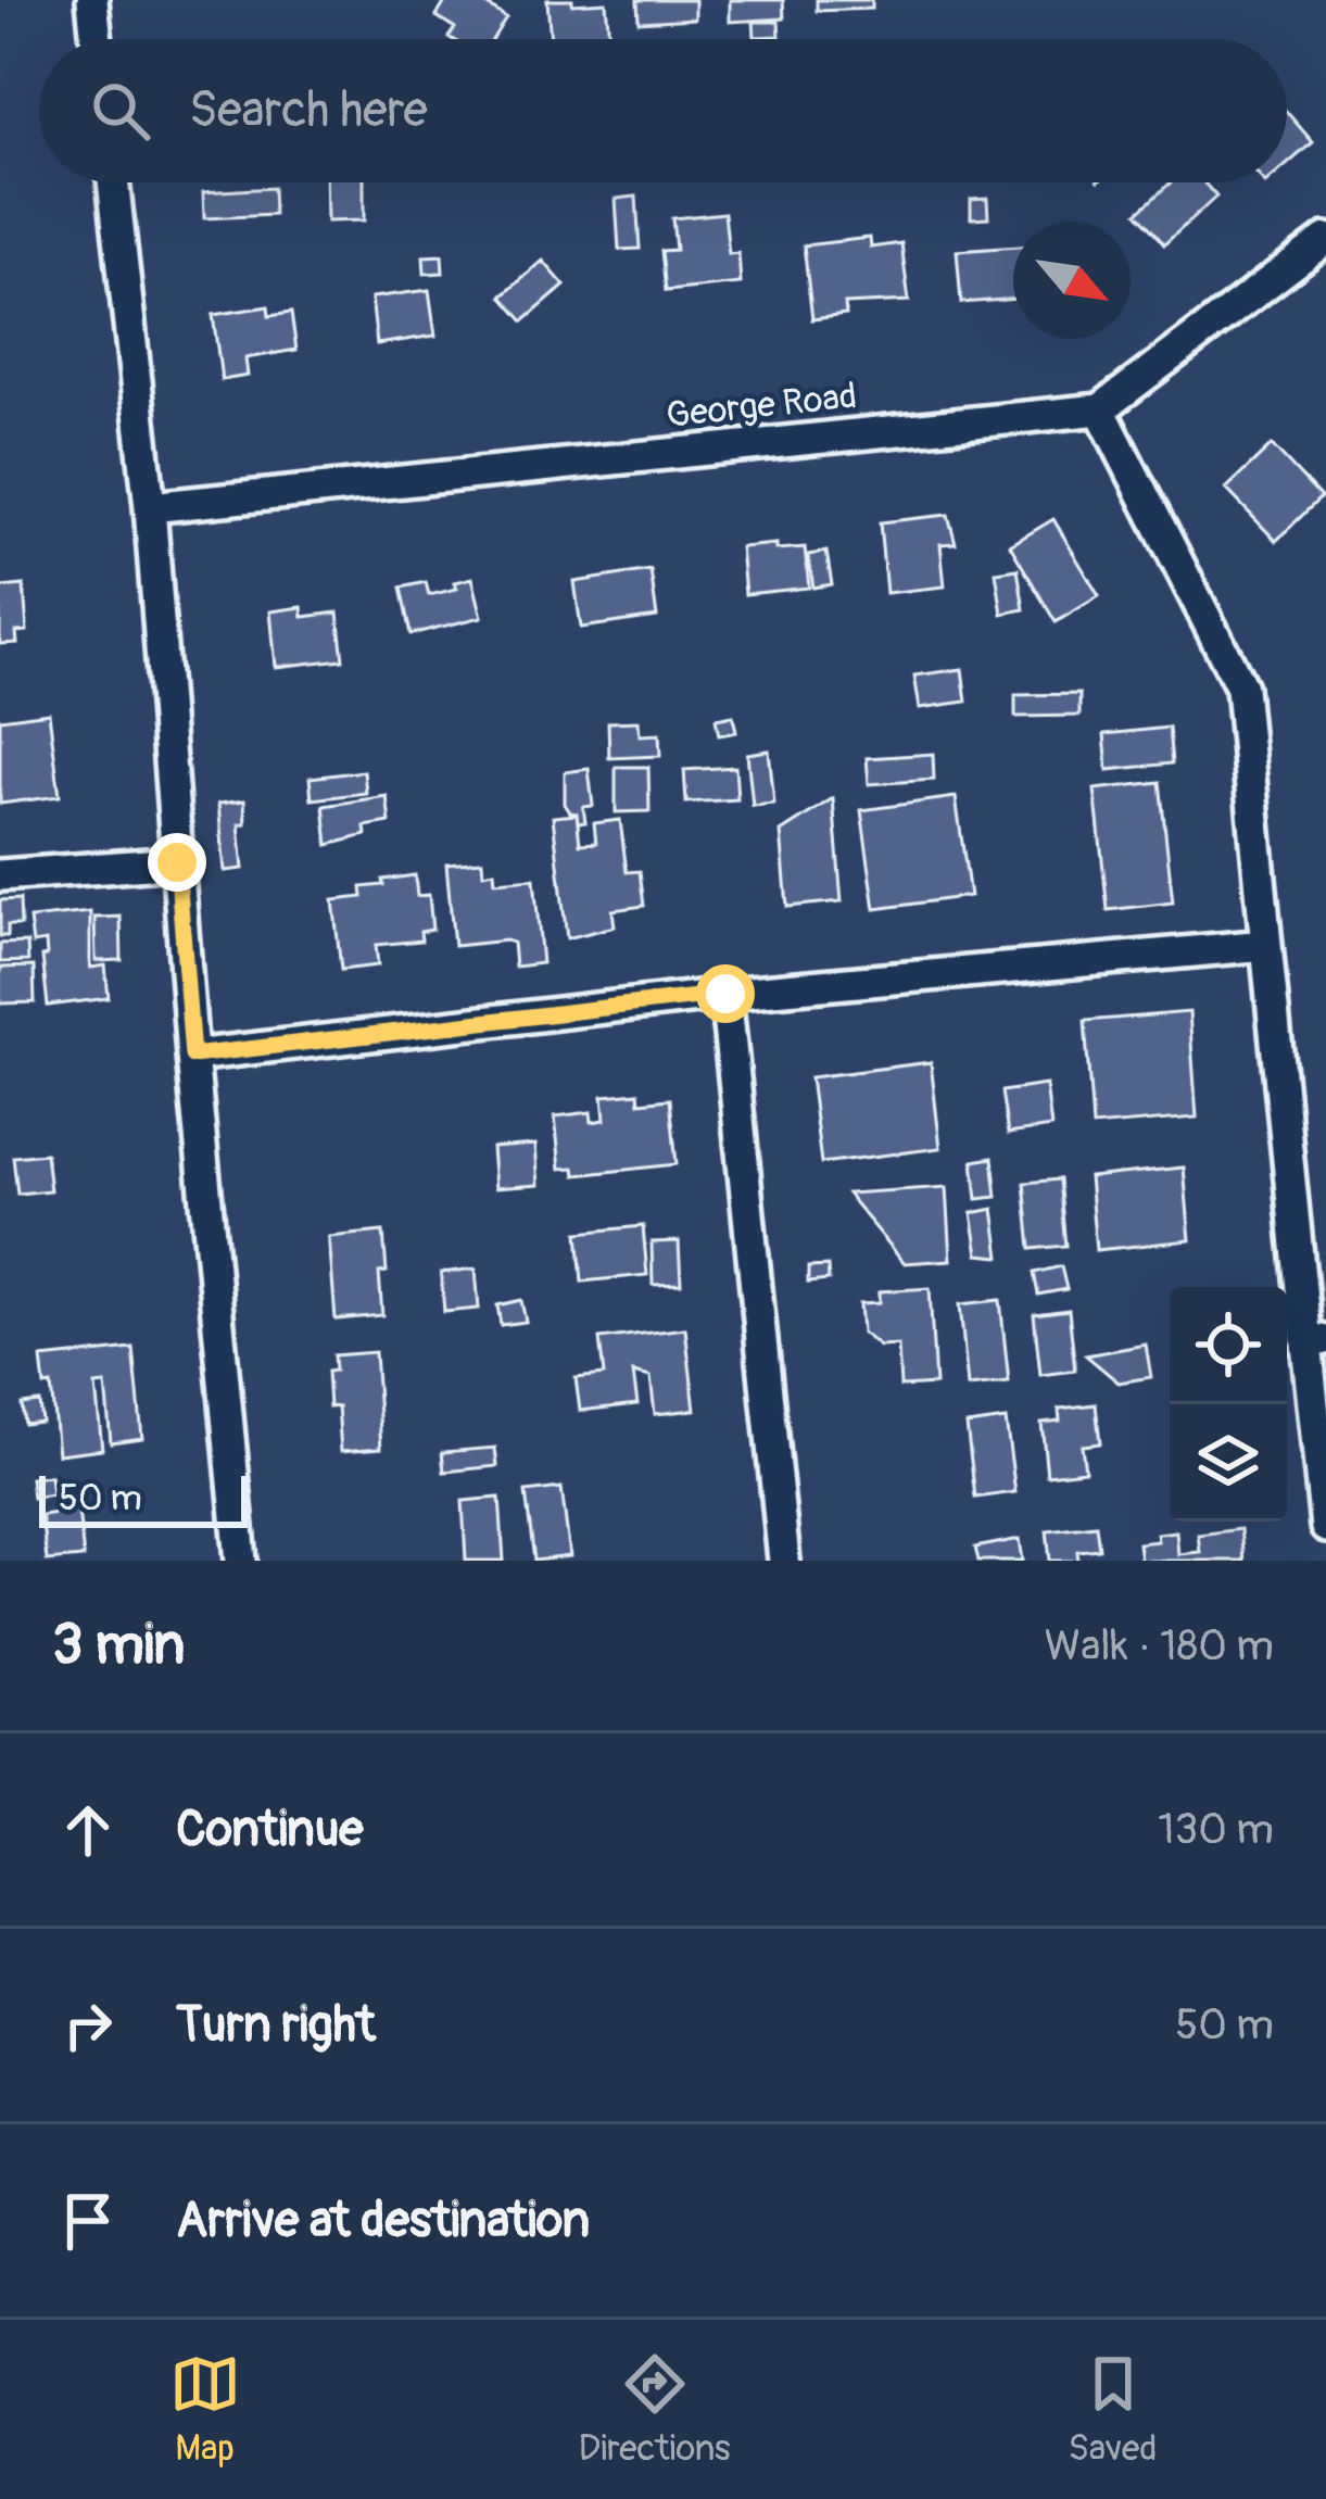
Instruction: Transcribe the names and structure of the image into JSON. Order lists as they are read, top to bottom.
{
  "streets": {
    "street": ["George Road"]
  },
  "scale_bar": "50 m",
  "north": "bottom right",
  "page": {
    "search": "Search here",
    "scale": "50 m",
    "heading": ["3 min", "Walk · 180 m"],
    "list": [
      ["Continue", "130 m"],
      ["Turn right", "50 m"],
      "Arrive at destination"
    ],
    "nav": ["Map", "Directions", "Saved"]
  }
}
